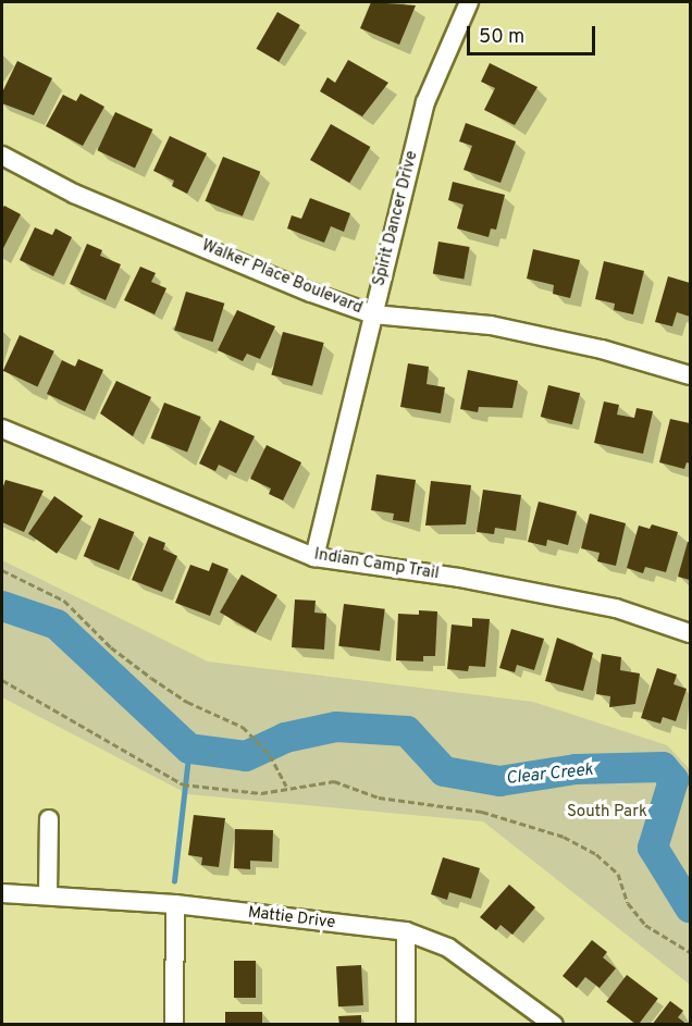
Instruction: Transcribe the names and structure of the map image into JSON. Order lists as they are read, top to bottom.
{
  "streets": {
    "street": [
      "Spirit Dancer Drive",
      "Walker Place Boulevard",
      "Indian Camp Trail",
      "Mattie Drive"
    ]
  },
  "crossings": [
    ["Spirit Dancer Drive", "Walker Place Boulevard"],
    ["Spirit Dancer Drive", "Indian Camp Trail"]
  ],
  "water": ["Clear Creek"],
  "parks": ["South Park"],
  "scale_bar": "50 m"
}
